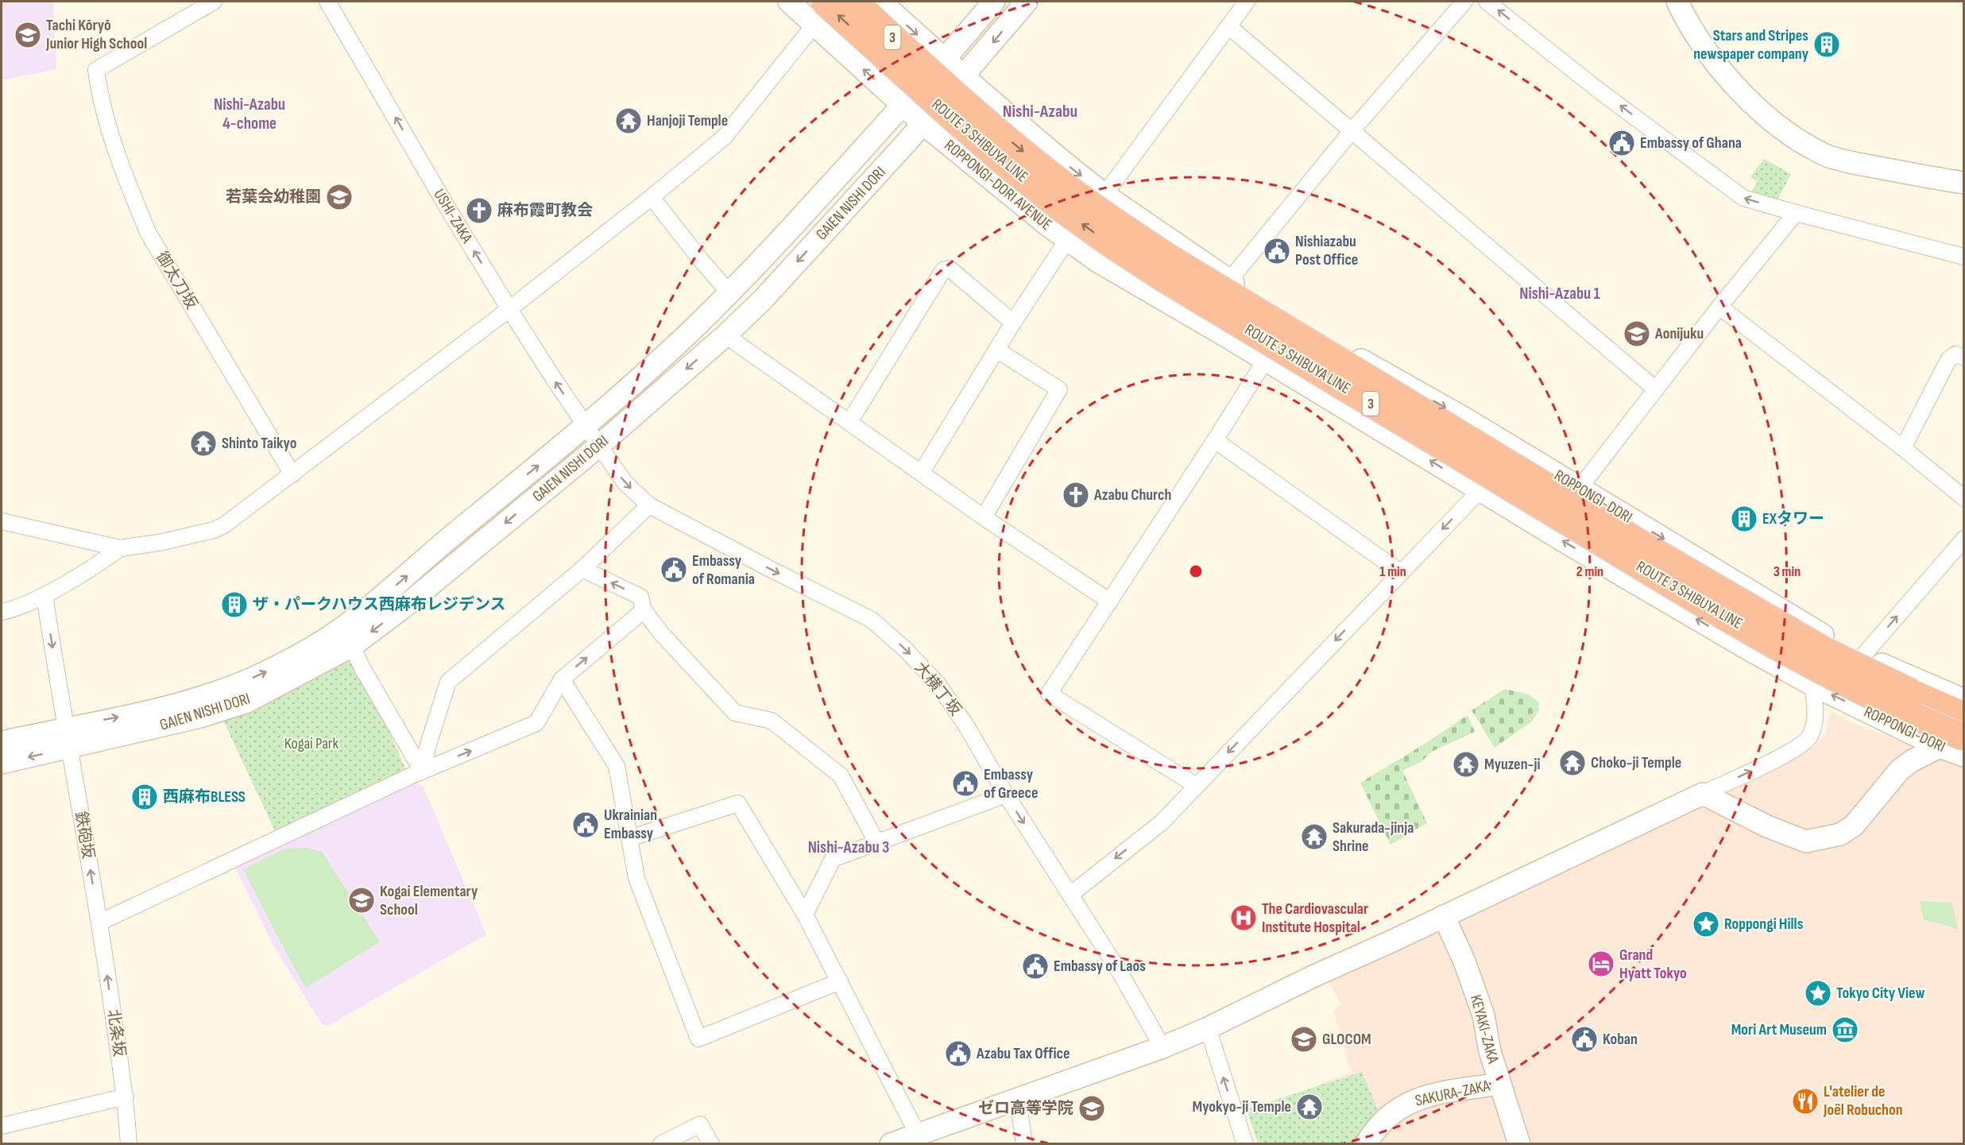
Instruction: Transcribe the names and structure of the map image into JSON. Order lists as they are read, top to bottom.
{
  "streets": {
    "highway": ["3", "ROUTE 3 SHIBUYA LINE"],
    "main road": [
      "ROPPONGI-DORI AVENUE",
      "GAIEN NISHI DORI",
      "ROPPONGI-DORI",
      "KEYAKI-ZAKA",
      "SAKURA-ZAKA"
    ],
    "street": [
      "USHI-ZAKA",
      "御太刀坂",
      "大横丁坂",
      "鉄砲坂",
      "北条坂"
    ]
  },
  "crossings": [
    ["ROUTE 3 SHIBUYA LINE", "ROPPONGI-DORI AVENUE"],
    ["ROPPONGI-DORI AVENUE", "GAIEN NISHI DORI"],
    ["ROPPONGI-DORI AVENUE", "ROPPONGI-DORI"],
    ["GAIEN NISHI DORI", "USHI-ZAKA"],
    ["GAIEN NISHI DORI", "大横丁坂"],
    ["GAIEN NISHI DORI", "鉄砲坂"],
    ["USHI-ZAKA", "大横丁坂"],
    ["鉄砲坂", "北条坂"],
    ["KEYAKI-ZAKA", "SAKURA-ZAKA"]
  ],
  "one_way": ["USHI-ZAKA", "北条坂"],
  "districts": [
    "Nishi-Azabu 4-chome",
    "Nishi-Azabu",
    "Nishi-Azabu 1",
    "Nishi-Azabu 3"
  ],
  "parks": ["Kogai Park"],
  "places": {
    "school or university": [
      "Tachi Kōryō Junior High School",
      "若葉会幼稚園",
      "Aonijuku",
      "Kogai Elementary School",
      "GLOCOM",
      "ゼロ高等学院"
    ],
    "building": [
      "Stars and Stripes newspaper company",
      "EXタワー",
      "ザ・パークハウス西麻布レジデンス",
      "西麻布BLESS"
    ],
    "temple": [
      "Hanjoji Temple",
      "Shinto Taikyo",
      "Choko-ji Temple",
      "Myuzen-ji",
      "Sakurada-jinja Shrine",
      "Myokyo-ji Temple"
    ],
    "public building": [
      "Embassy of Ghana",
      "Nishiazabu Post Office",
      "Embassy of Romania",
      "Embassy of Greece",
      "Ukrainian Embassy",
      "Embassy of Laos",
      "Koban",
      "Azabu Tax Office"
    ],
    "church": ["麻布霞町教会", "Azabu Church"],
    "hospital": ["The Cardiovascular Institute Hospital"],
    "place": ["Roppongi Hills", "Tokyo City View"],
    "hotel": ["Grand Hyatt Tokyo"],
    "museum": ["Mori Art Museum"],
    "restaurant": ["L'atelier de Joël Robuchon"]
  },
  "rings": ["1 min", "2 min", "3 min"]
}
